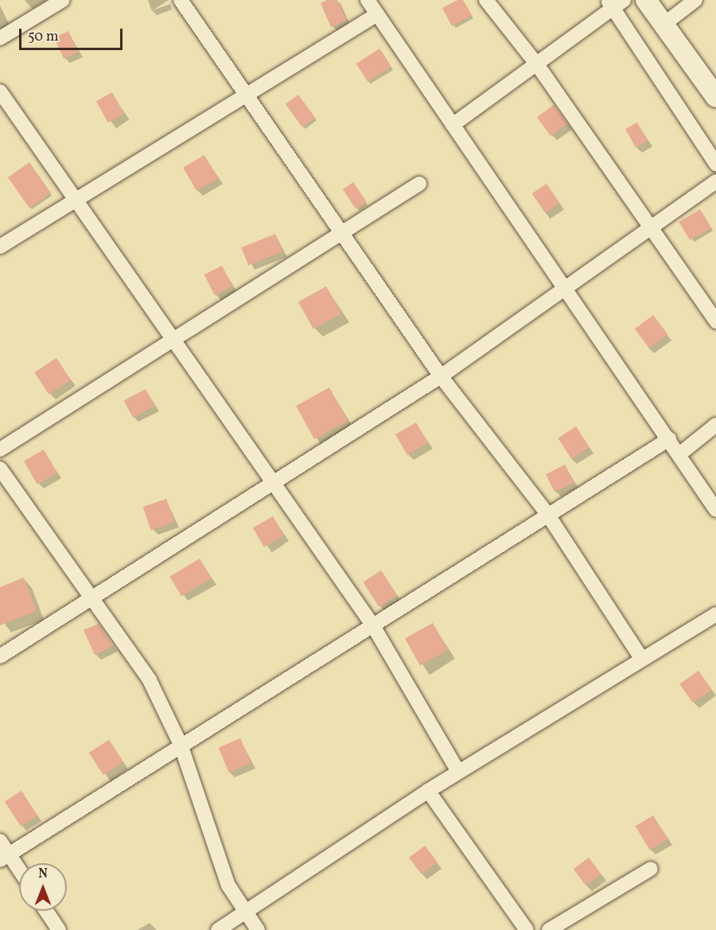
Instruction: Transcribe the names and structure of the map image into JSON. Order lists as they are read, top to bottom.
{
  "scale_bar": "50 m",
  "north": "top"
}
